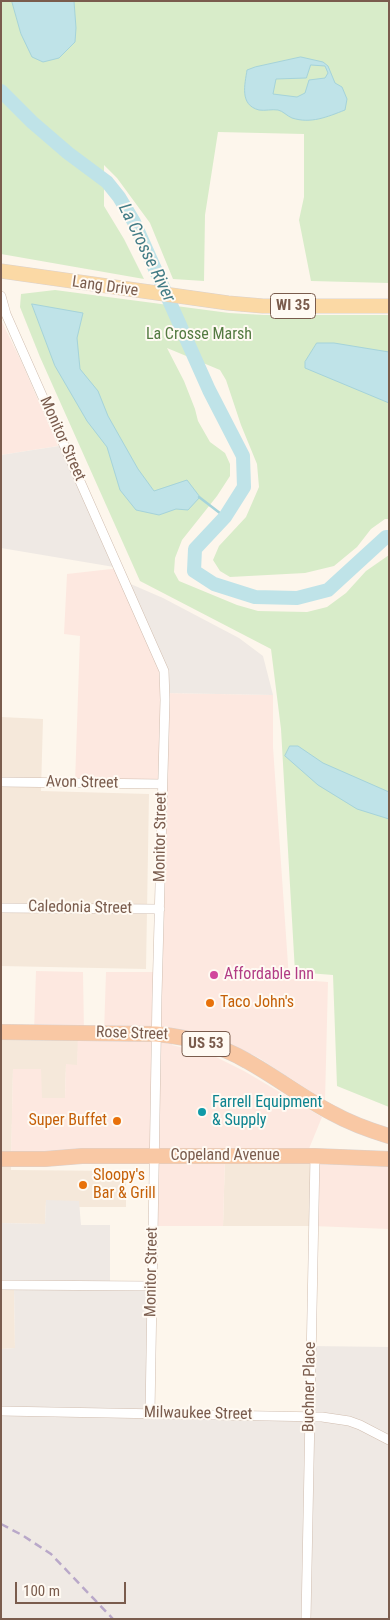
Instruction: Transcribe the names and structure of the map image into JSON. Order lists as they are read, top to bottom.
{
  "streets": {
    "highway": ["Rose Street", "US 53", "Copeland Avenue"],
    "main road": ["Lang Drive", "WI 35"],
    "street": [
      "Monitor Street",
      "Avon Street",
      "Caledonia Street",
      "Buchner Place",
      "Milwaukee Street"
    ]
  },
  "crossings": [
    ["Monitor Street", "Avon Street"],
    ["Monitor Street", "Caledonia Street"],
    ["Monitor Street", "Rose Street"],
    ["Monitor Street", "Copeland Avenue"],
    ["Monitor Street", "Milwaukee Street"],
    ["Copeland Avenue", "Buchner Place"],
    ["Buchner Place", "Milwaukee Street"]
  ],
  "water": ["La Crosse River"],
  "parks": ["La Crosse Marsh"],
  "places": [
    "Affordable Inn",
    "Taco John's",
    "Farrell Equipment & Supply",
    "Super Buffet",
    "Sloopy's Bar & Grill"
  ],
  "scale_bar": "100 m"
}
